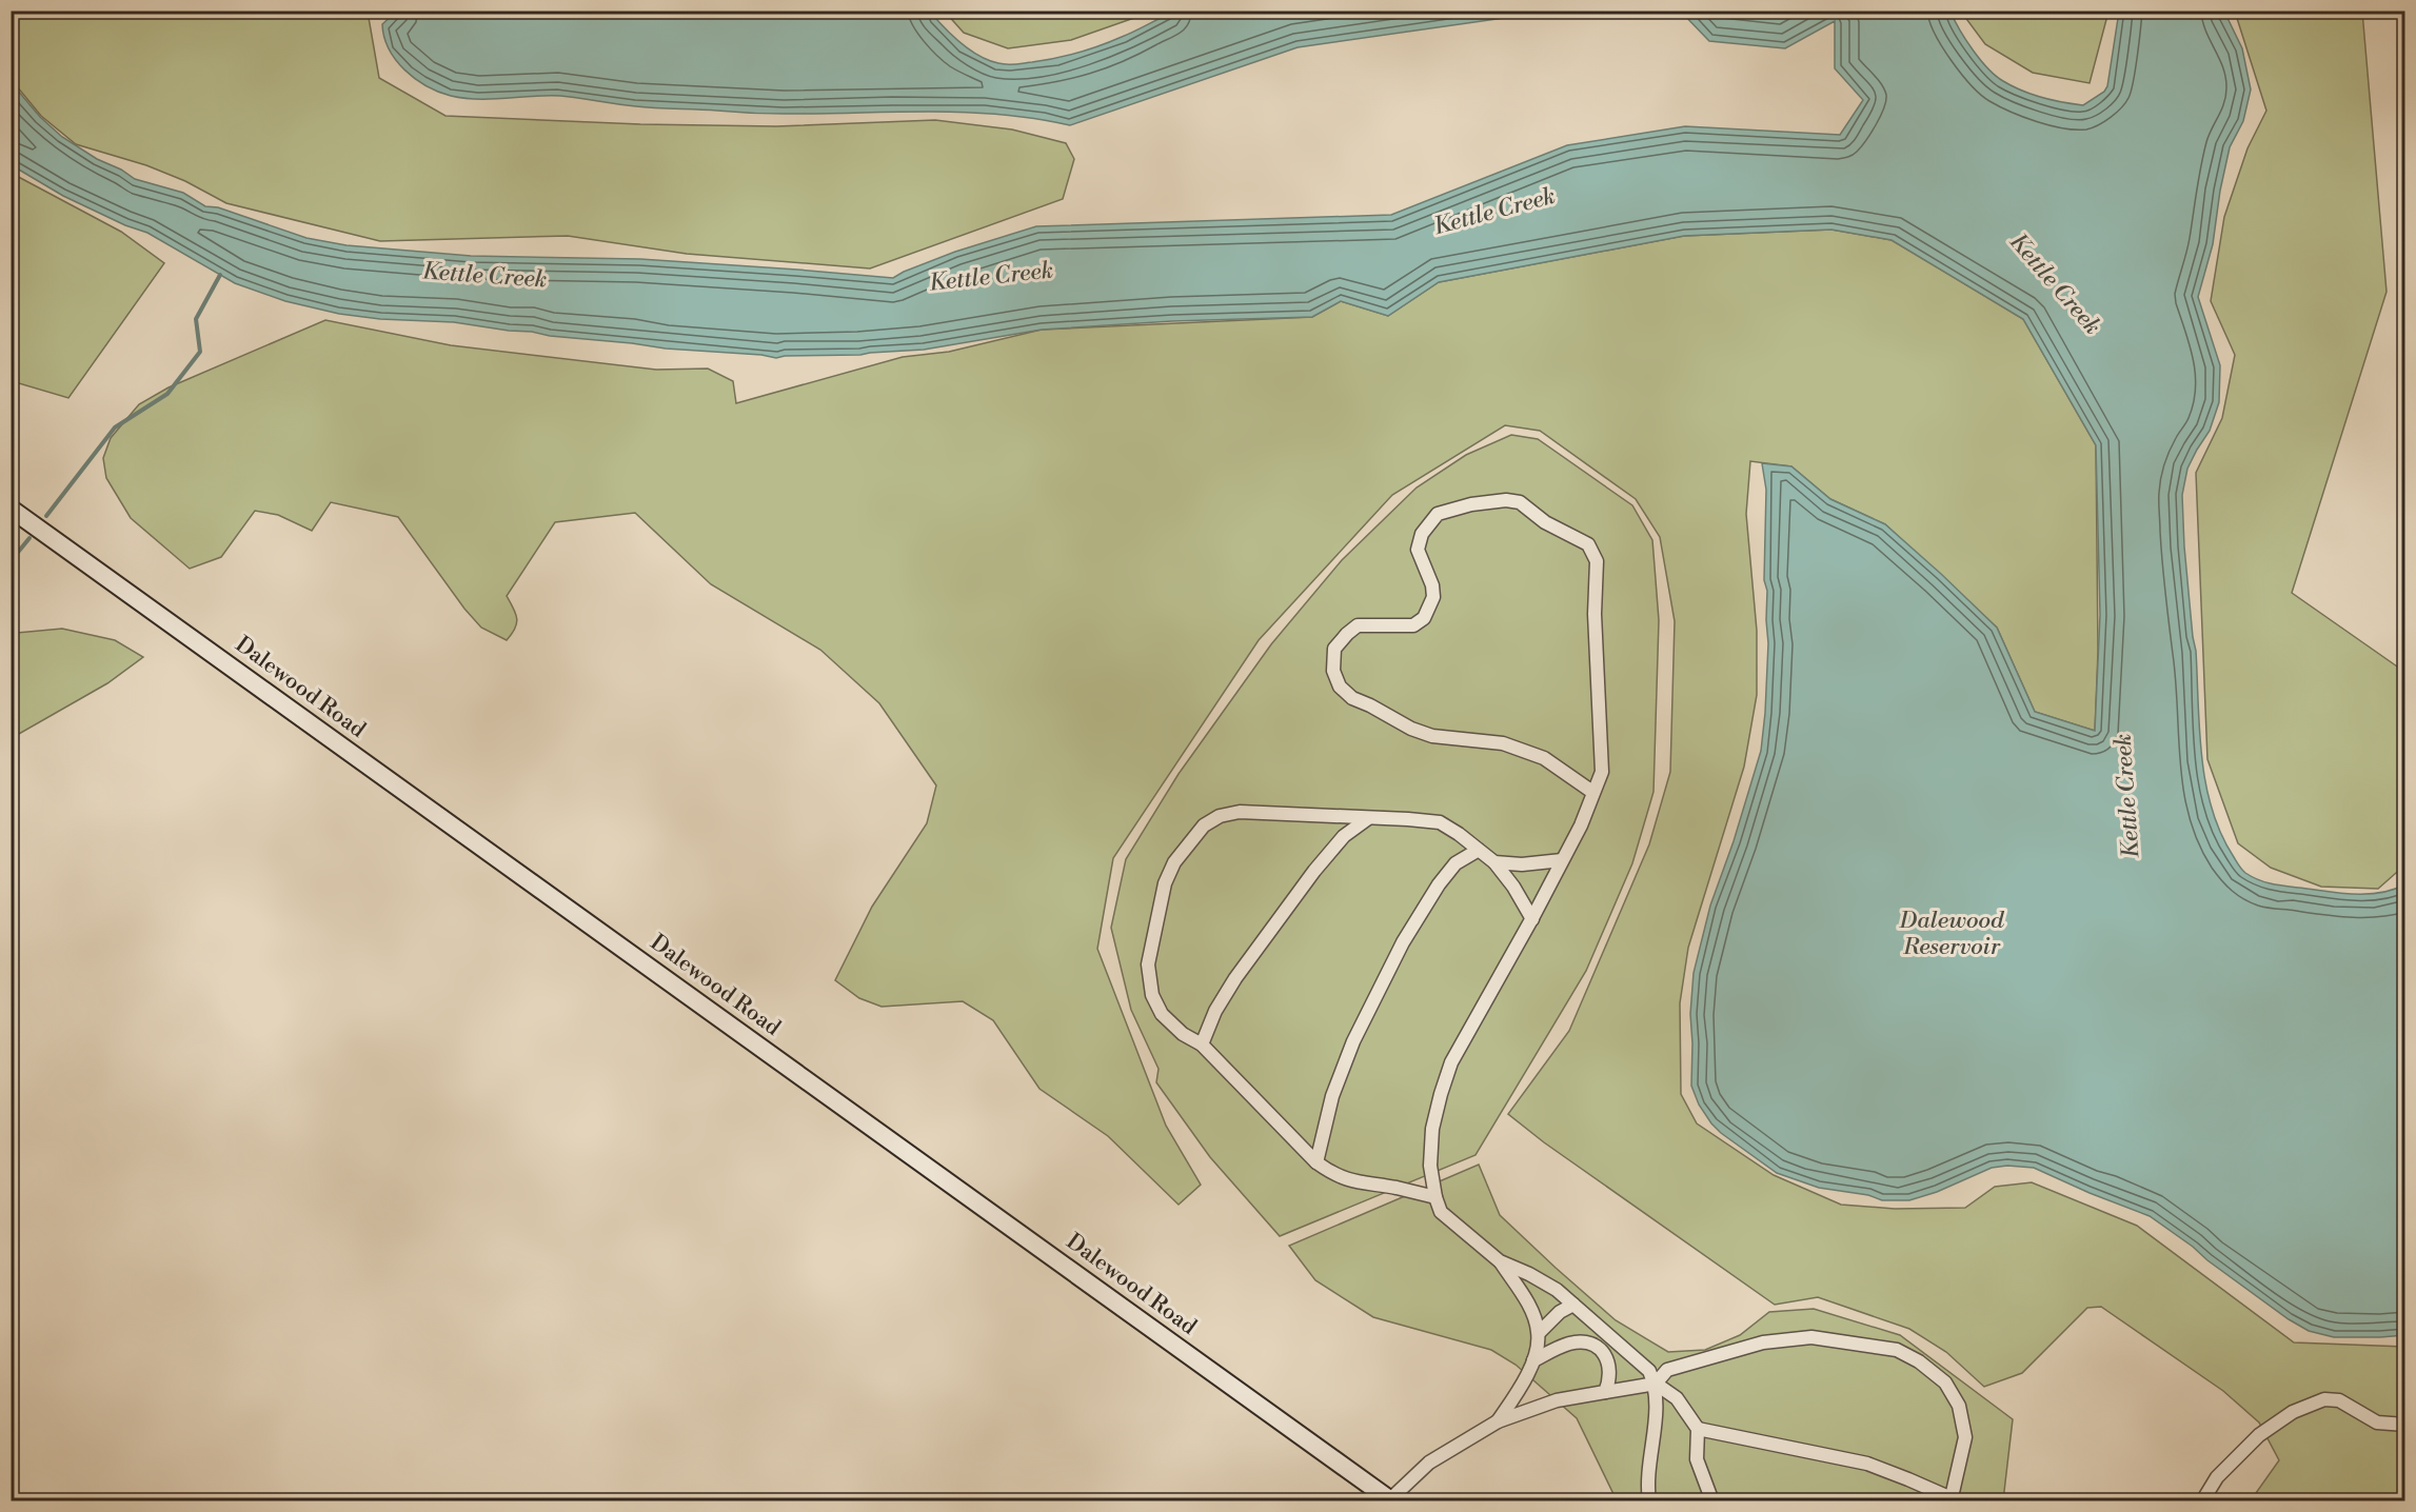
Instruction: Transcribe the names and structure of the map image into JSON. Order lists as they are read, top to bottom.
{
  "streets": {
    "main road": ["Dalewood Road"]
  },
  "water": ["Kettle Creek", "Dalewood Reservoir"]
}
